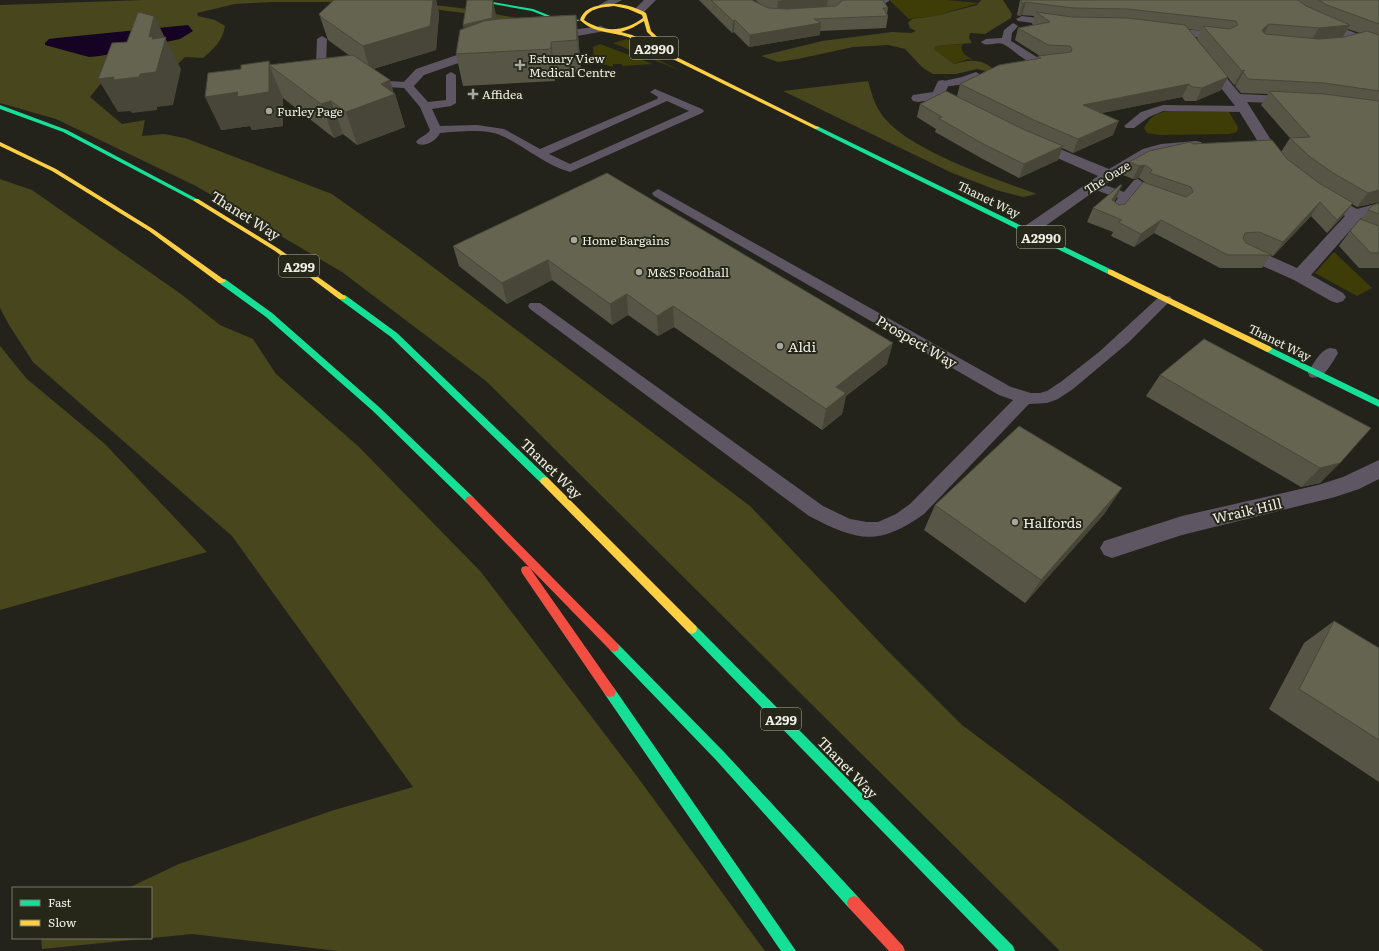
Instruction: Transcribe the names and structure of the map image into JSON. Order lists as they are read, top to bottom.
{
  "streets": {
    "main road": ["A2990", "Thanet Way", "A299"],
    "street": ["The Oaze", "Wraik Hill"],
    "lane": ["Prospect Way"]
  },
  "crossings": [
    ["The Oaze", "Thanet Way"],
    ["Thanet Way", "Prospect Way"]
  ],
  "places": {
    "health": ["Estuary View Medical Centre", "Affidea"],
    "other": [
      "Furley Page",
      "Home Bargains",
      "M&S Foodhall",
      "Aldi",
      "Halfords"
    ]
  },
  "legend": ["Fast", "Slow"]
}
